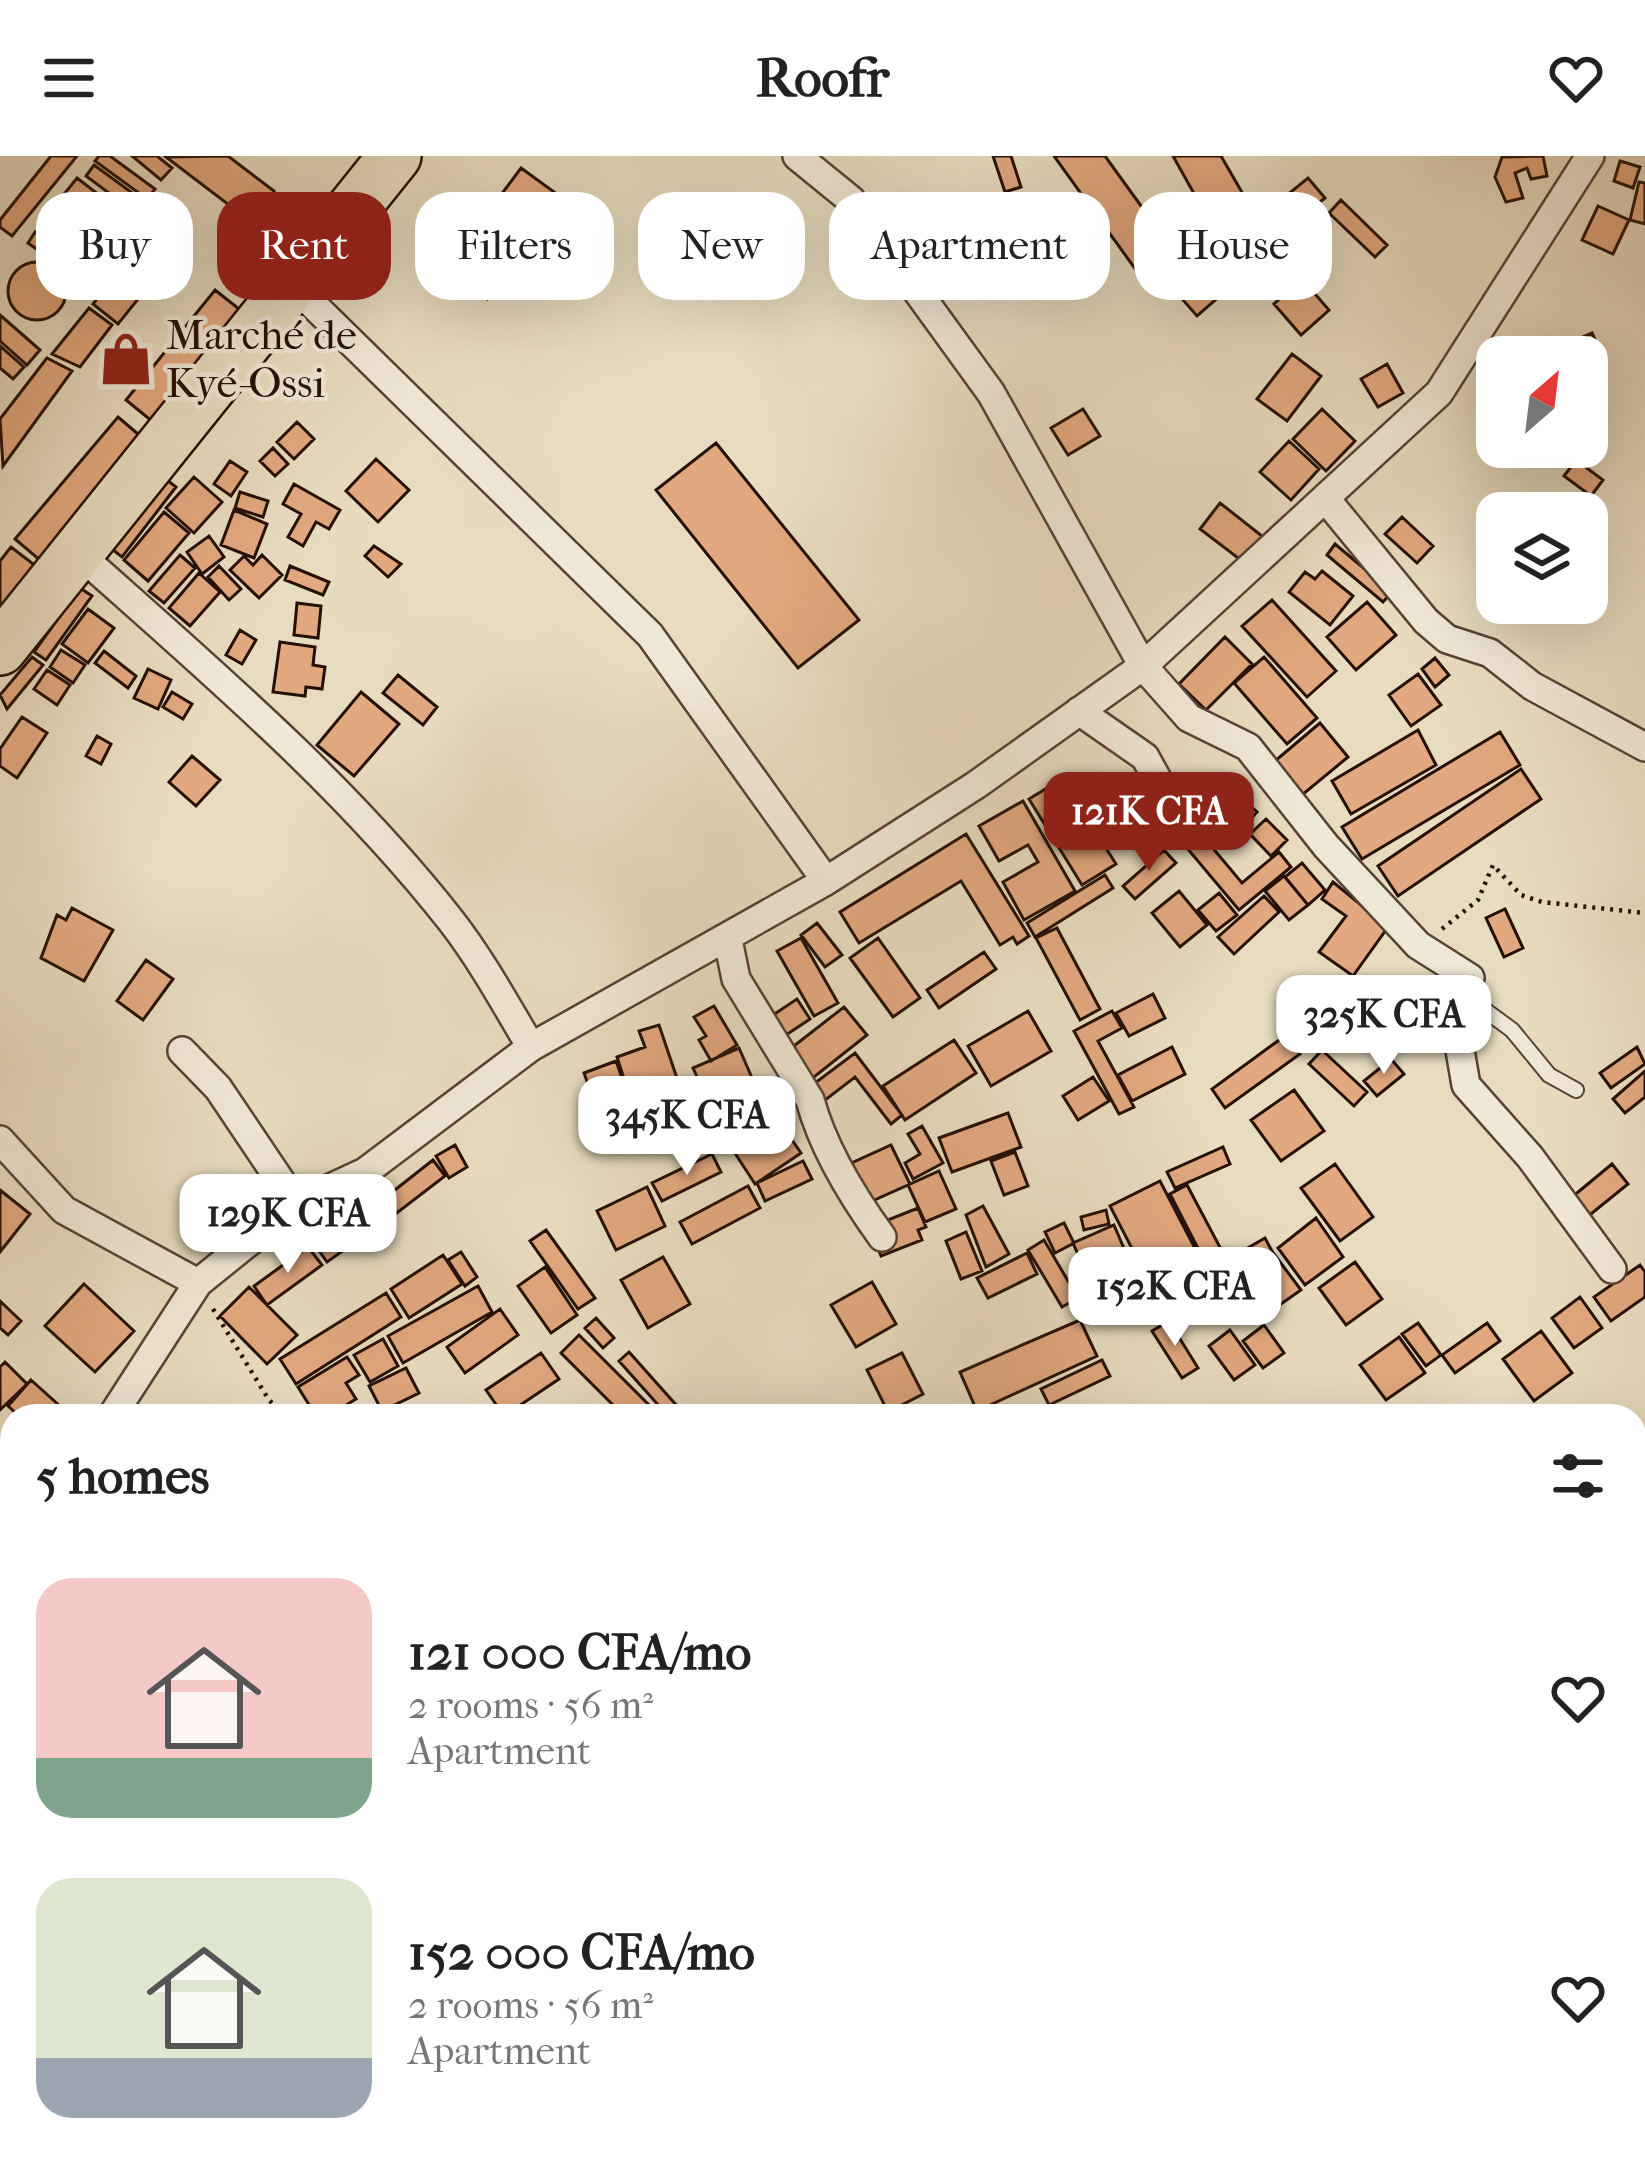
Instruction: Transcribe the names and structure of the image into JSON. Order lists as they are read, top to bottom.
{
  "places": {
    "shop": ["Marché de Kyé-Ossi"]
  },
  "north": "top right",
  "page": {
    "header": "Roofr",
    "chip": [
      "Buy",
      "Rent",
      "Filters",
      "New",
      "Apartment",
      "House"
    ],
    "price": [
      "121K CFA",
      "325K CFA",
      "345K CFA",
      "129K CFA",
      "152K CFA"
    ],
    "heading": "5 homes",
    "list": [
      {
        "name": "121 000 CFA/mo",
        "note": "2 rooms · 56 m² · Apartment"
      },
      {
        "name": "152 000 CFA/mo",
        "note": "2 rooms · 56 m² · Apartment"
      }
    ]
  }
}
